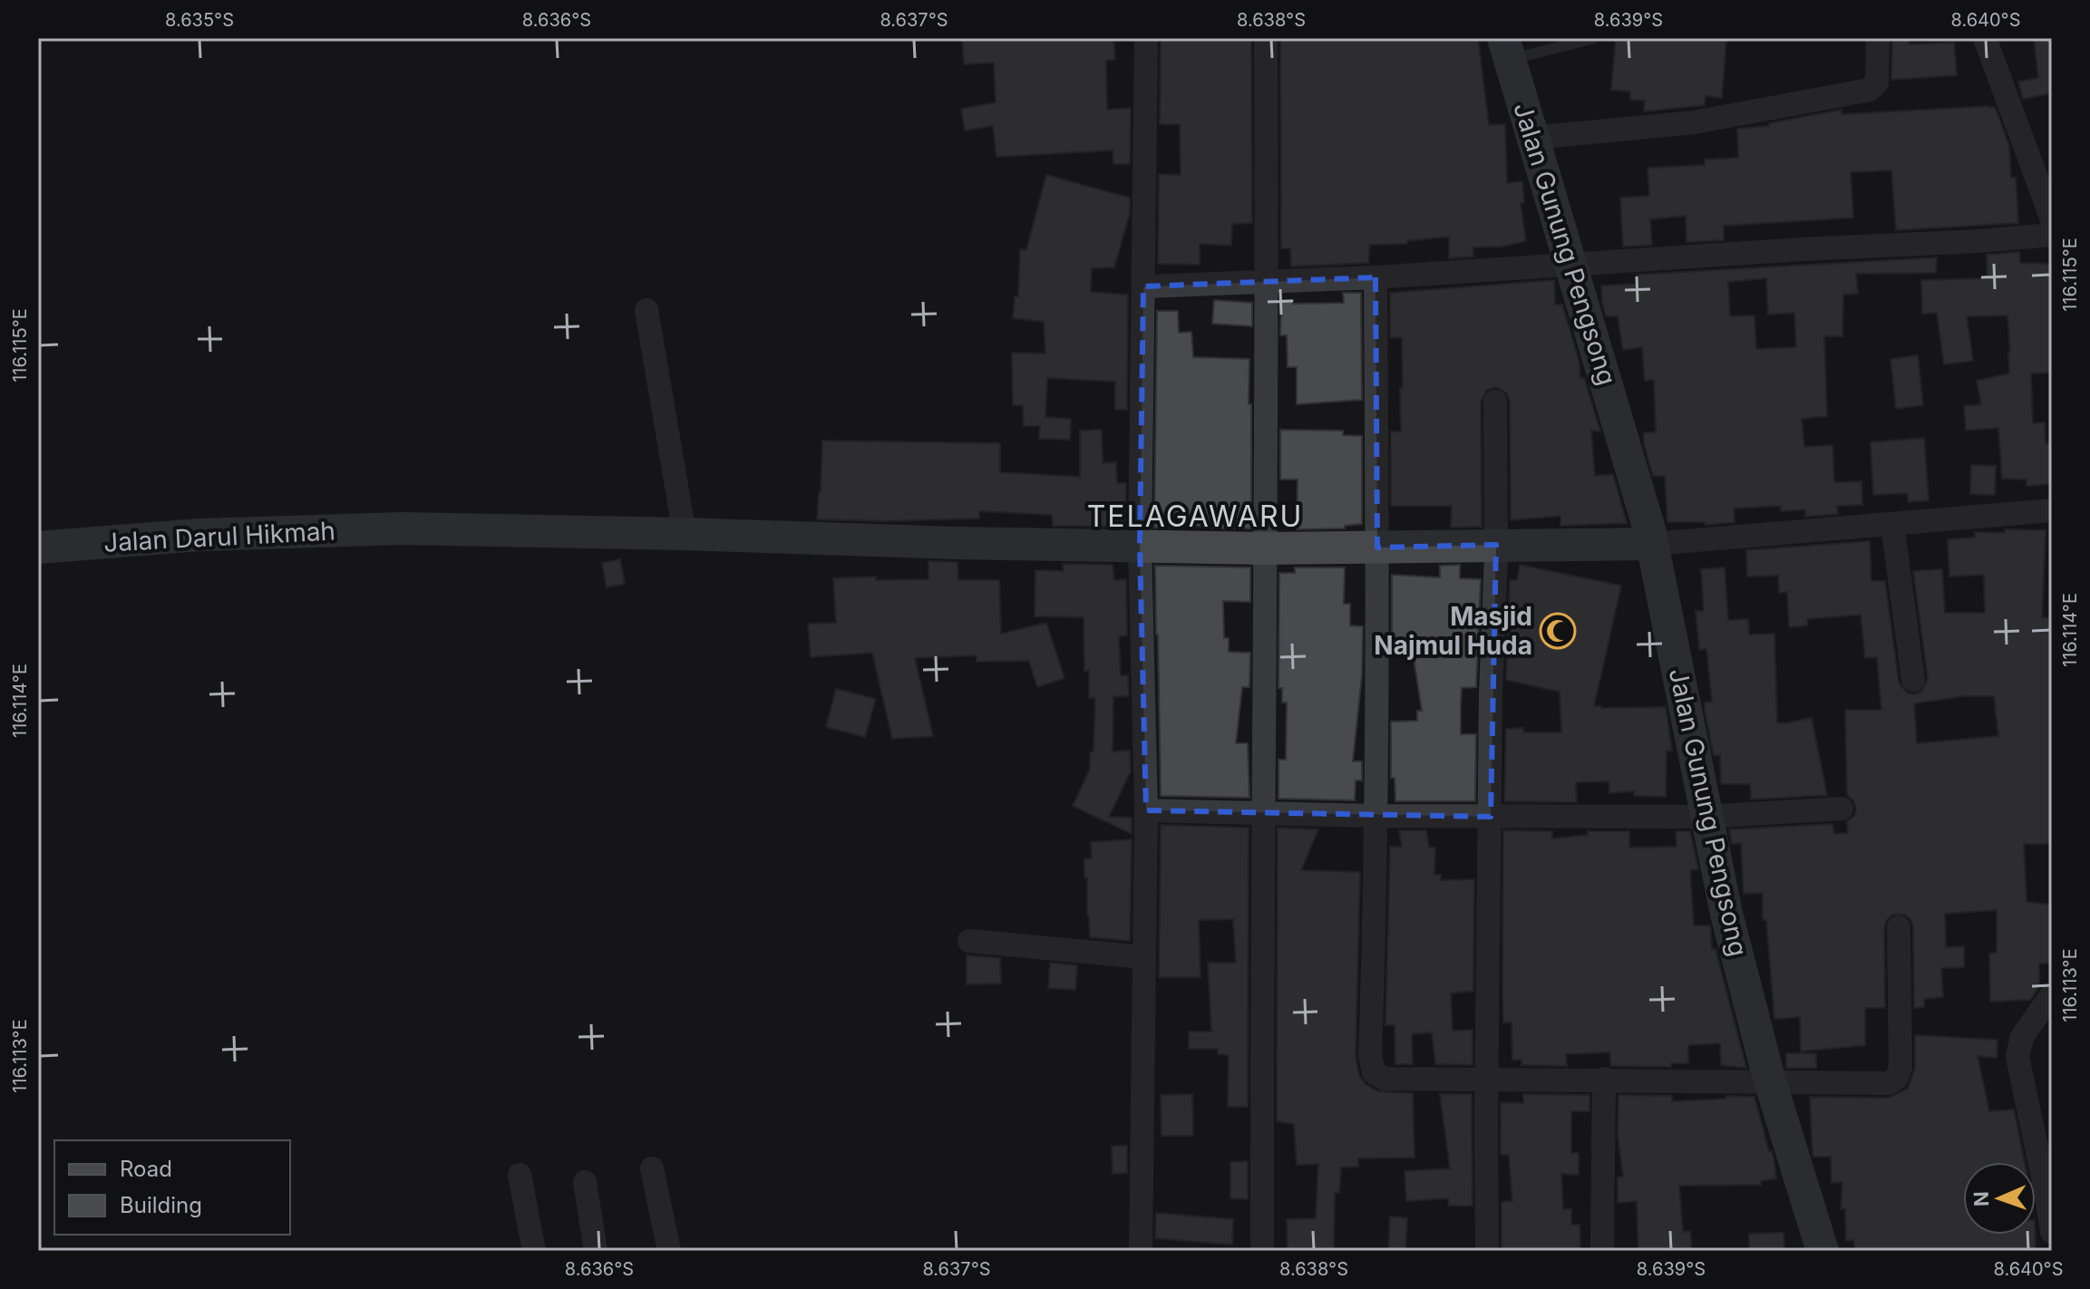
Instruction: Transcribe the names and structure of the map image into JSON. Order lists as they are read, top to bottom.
{
  "streets": {
    "street": ["Jalan Gunung Pengsong", "Jalan Darul Hikmah"]
  },
  "crossings": [
    ["Jalan Gunung Pengsong", "Jalan Darul Hikmah"]
  ],
  "districts": ["TELAGAWARU"],
  "places": {
    "mosque": ["Masjid Najmul Huda"]
  },
  "legend": ["Road", "Building"],
  "north": "left",
  "coordinates": [
    "8.635°S",
    "8.636°S",
    "8.637°S",
    "8.638°S",
    "8.639°S",
    "8.640°S",
    "116.115°E",
    "116.114°E",
    "116.113°E"
  ]
}
